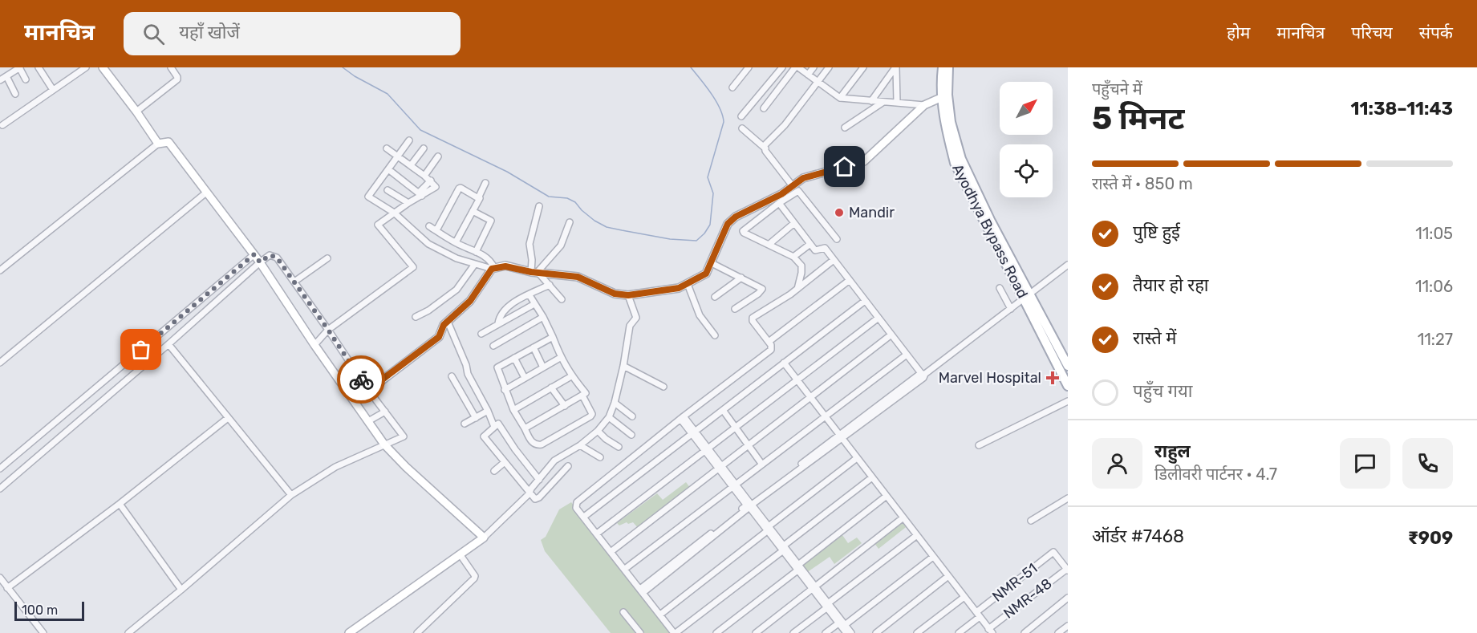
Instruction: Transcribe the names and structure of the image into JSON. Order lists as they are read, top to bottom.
{
  "streets": {
    "main road": ["Ayodhya Bypass Road"],
    "street": ["NMR-51", "NMR-48"]
  },
  "crossings": [
    ["NMR-51", "NMR-48"]
  ],
  "places": {
    "other": ["Mandir"],
    "health": ["Marvel Hospital"]
  },
  "scale_bar": "100 m",
  "north": "top right",
  "page": {
    "header": "मानचित्र",
    "search": "यहाँ खोजें",
    "nav": [
      "होम",
      "मानचित्र",
      "परिचय",
      "संपर्क"
    ],
    "heading": ["5 मिनट", "पहुँचने में", "11:38–11:43"],
    "panel": [
      "राहुल",
      "डिलीवरी पार्टनर · 4.7",
      "ऑर्डर #7468",
      "₹909"
    ],
    "bar": "रास्ते में · 850 m",
    "list": [
      ["पुष्टि हुई", "11:05"],
      ["तैयार हो रहा", "11:06"],
      ["रास्ते में", "11:27"],
      "पहुँच गया"
    ],
    "scale": "100 m"
  }
}
